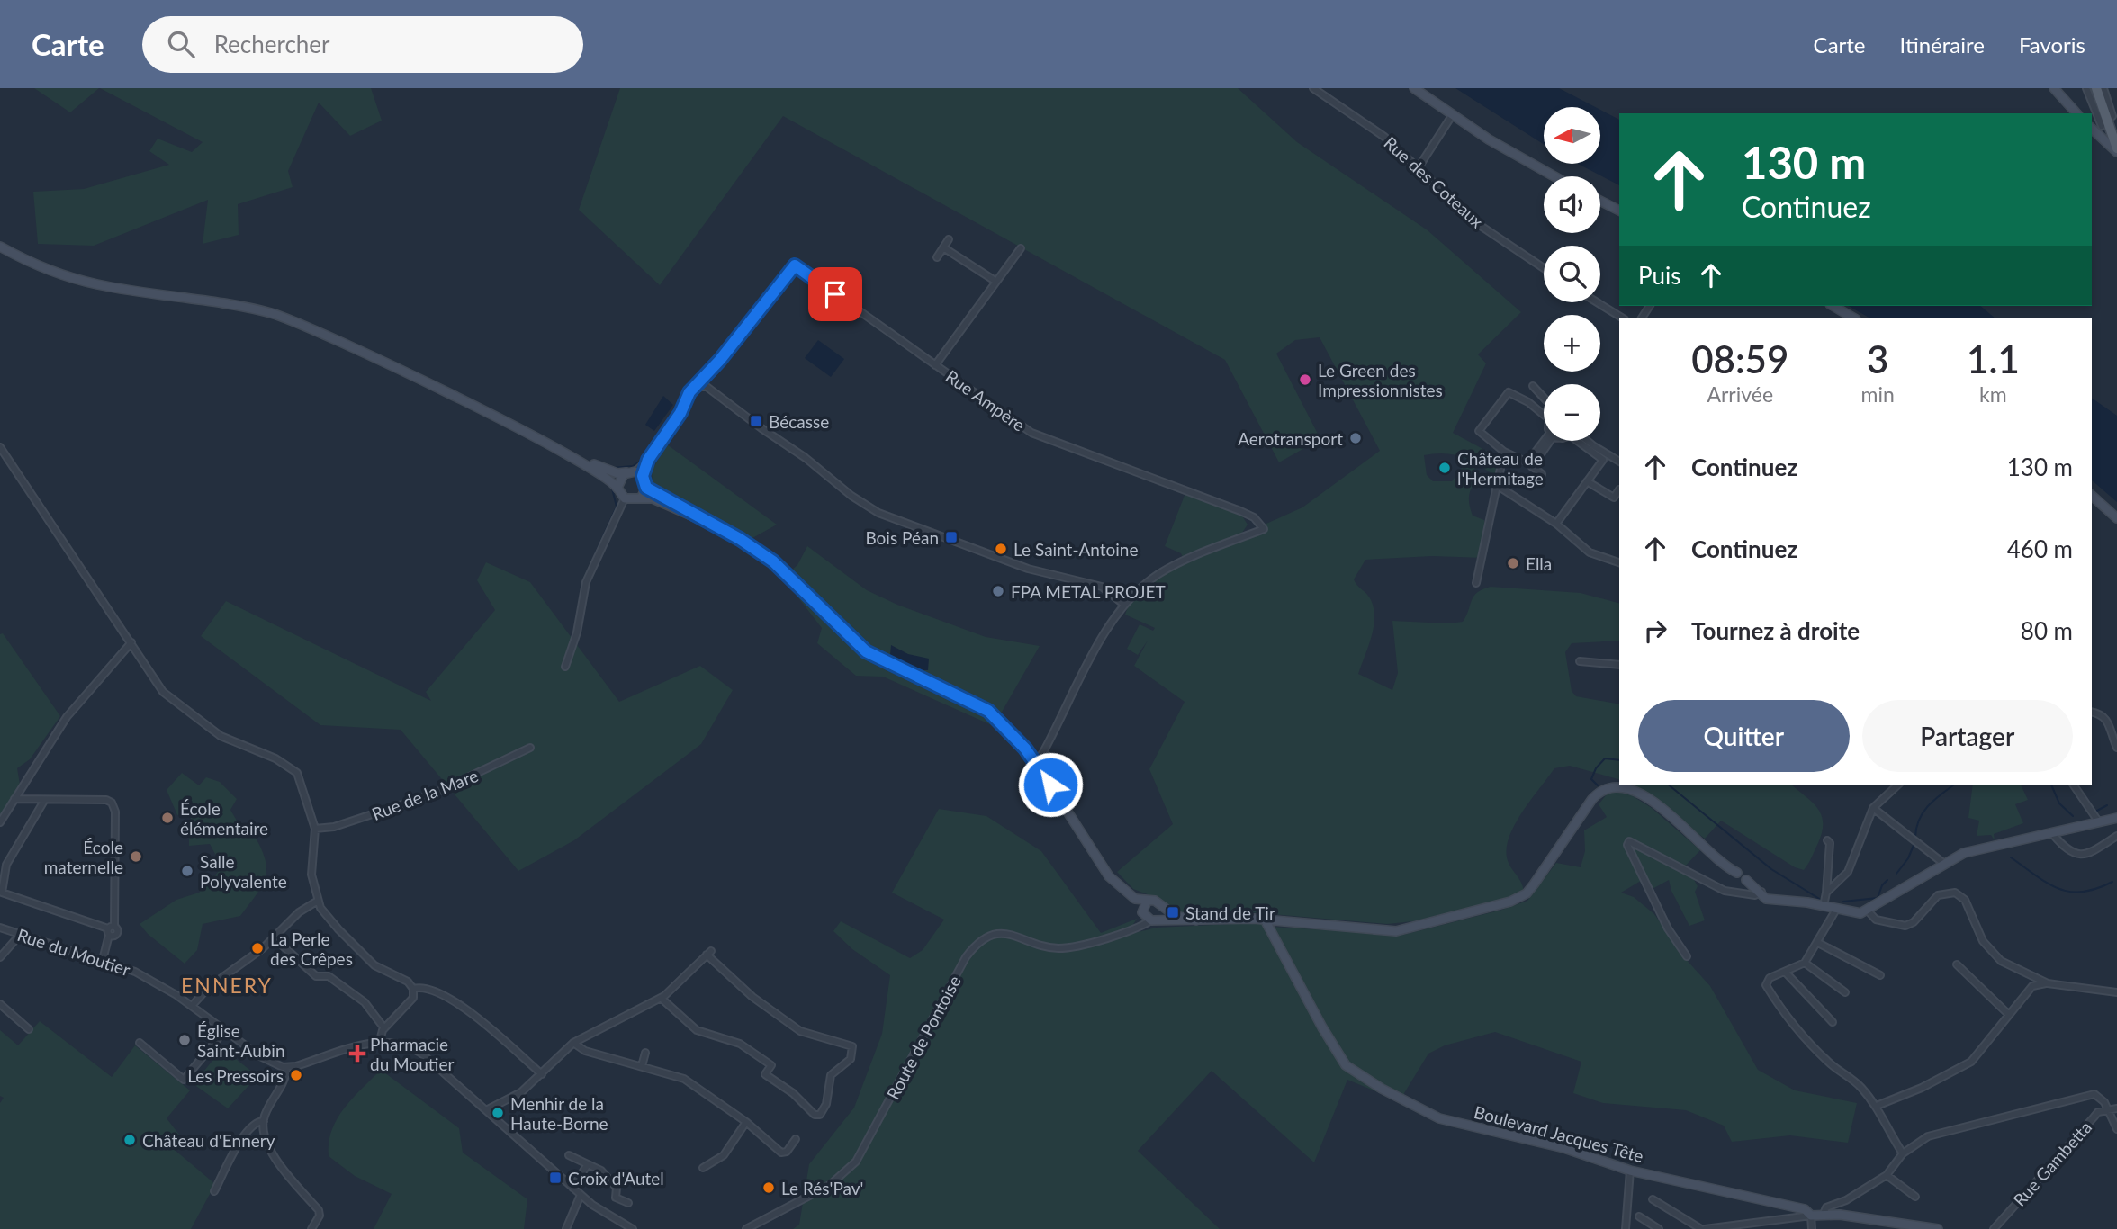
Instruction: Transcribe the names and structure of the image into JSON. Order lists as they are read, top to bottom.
{
  "streets": {
    "main road": ["Boulevard Jacques Tête"],
    "street": [
      "Rue des Coteaux",
      "Rue Ampère",
      "Rue de la Mare",
      "Rue du Moutier",
      "Route de Pontoise",
      "Rue Gambetta"
    ]
  },
  "districts": ["ENNERY"],
  "places": {
    "other": [
      "Le Green des Impressionnistes",
      "Aerotransport",
      "Château de l'Hermitage",
      "Le Saint-Antoine",
      "Ella",
      "FPA METAL PROJET",
      "École élémentaire",
      "École maternelle",
      "Salle Polyvalente",
      "La Perle des Crêpes",
      "Église Saint-Aubin",
      "Les Pressoirs",
      "Menhir de la Haute-Borne",
      "Château d'Ennery",
      "Le Rés'Pav'"
    ],
    "transit": [
      "Bécasse",
      "Bois Péan",
      "Stand de Tir",
      "Croix d'Autel"
    ],
    "health": ["Pharmacie du Moutier"]
  },
  "north": "left",
  "page": {
    "header": "Carte",
    "search": "Rechercher",
    "nav": ["Carte", "Itinéraire", "Favoris"],
    "map_buttons": ["+", "−"],
    "turn": ["130 m", "Continuez"],
    "then": "Puis",
    "eta": [
      "08:59",
      "Arrivée",
      "3",
      "min",
      "1.1",
      "km"
    ],
    "list": [
      {
        "name": "Continuez",
        "value": "130 m"
      },
      {
        "name": "Continuez",
        "value": "460 m"
      },
      {
        "name": "Tournez à droite",
        "value": "80 m"
      }
    ],
    "buttons": ["Quitter", "Partager"]
  }
}
